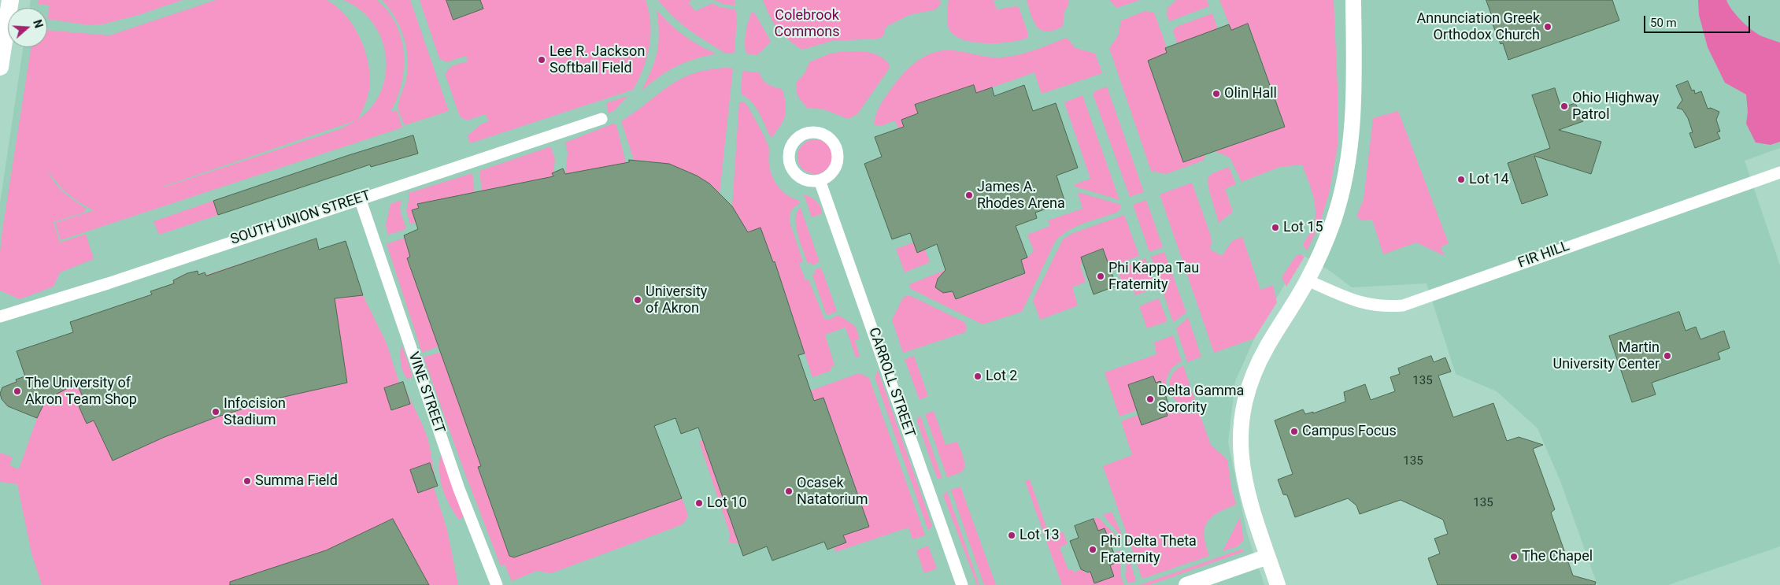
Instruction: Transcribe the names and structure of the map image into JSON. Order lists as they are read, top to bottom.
{
  "streets": {
    "street": [
      "SOUTH UNION STREET",
      "FIR HILL",
      "CARROLL STREET",
      "VINE STREET"
    ]
  },
  "crossings": [
    ["SOUTH UNION STREET", "VINE STREET"]
  ],
  "parks": ["Colebrook Commons"],
  "places": [
    "Annunciation Greek Orthodox Church",
    "Lee R. Jackson Softball Field",
    "Olin Hall",
    "Ohio Highway Patrol",
    "Lot 14",
    "James A. Rhodes Arena",
    "Lot 15",
    "Phi Kappa Tau Fraternity",
    "University of Akron",
    "Martin University Center",
    "Lot 2",
    "The University of Akron Team Shop",
    "Delta Gamma Sorority",
    "Infocision Stadium",
    "Campus Focus",
    "Summa Field",
    "Ocasek Natatorium",
    "Lot 10",
    "Lot 13",
    "Phi Delta Theta Fraternity",
    "The Chapel"
  ],
  "house_numbers": ["135", "135", "135"],
  "scale_bar": "50 m",
  "north": "right"
}
